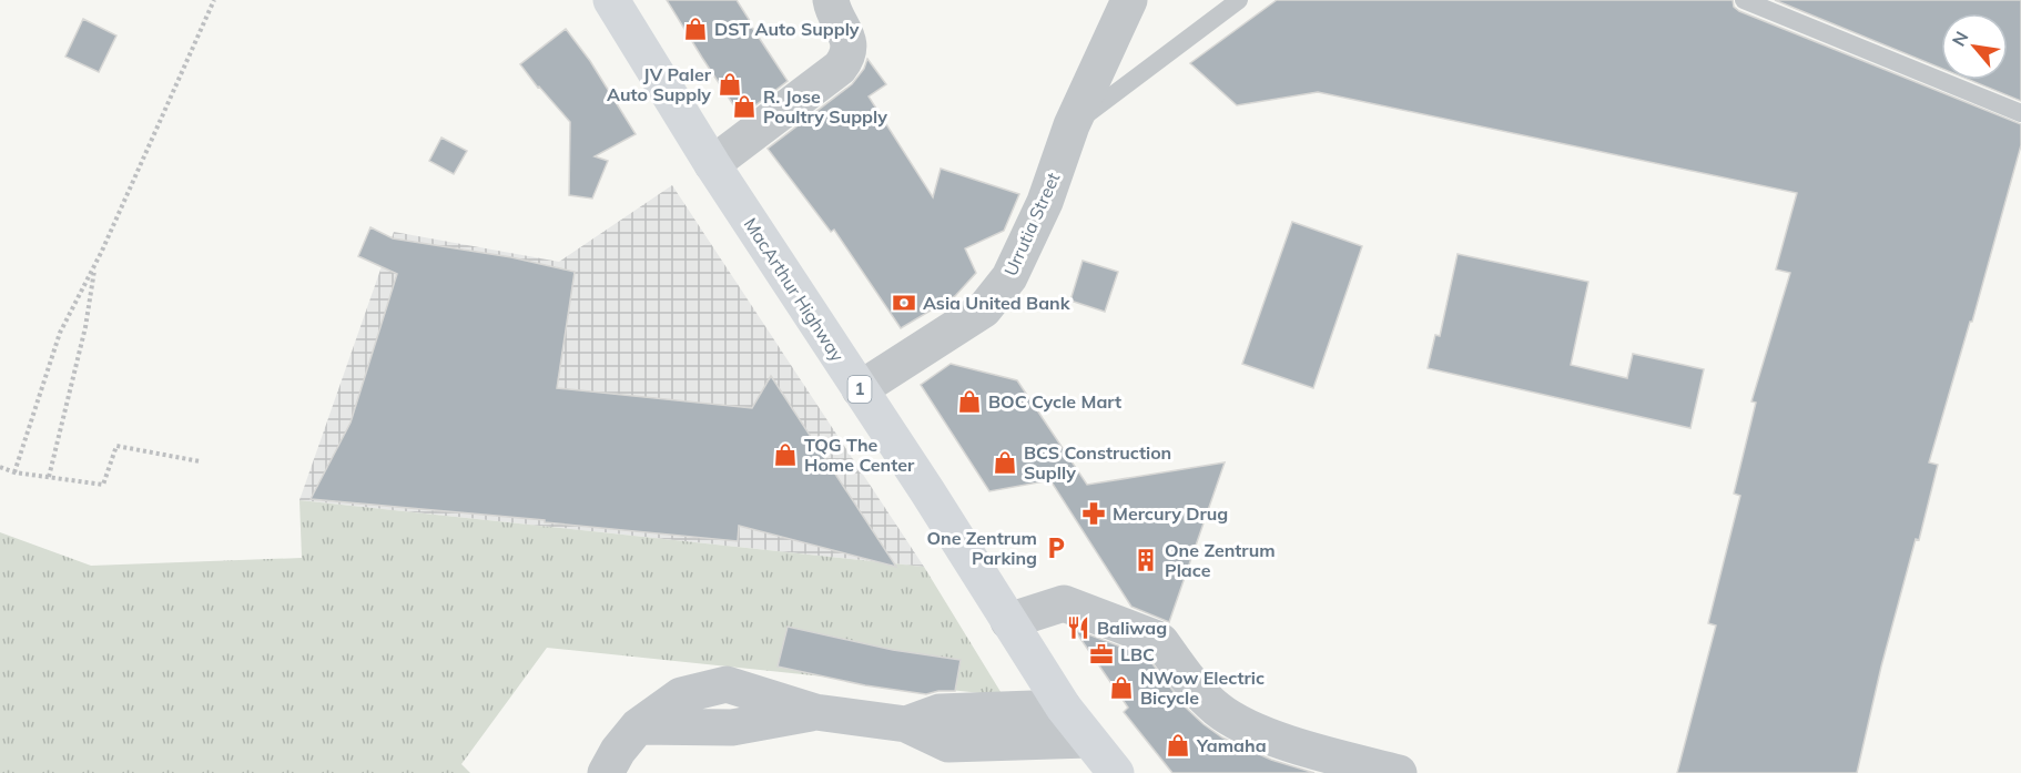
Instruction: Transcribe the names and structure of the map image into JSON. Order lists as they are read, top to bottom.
{
  "streets": {
    "highway": ["MacArthur Highway", "1"],
    "street": ["Urrutia Street"]
  },
  "crossings": [
    ["Urrutia Street", "MacArthur Highway"]
  ],
  "places": {
    "shop": [
      "DST Auto Supply",
      "JV Paler Auto Supply",
      "R. Jose Poultry Supply",
      "BOC Cycle Mart",
      "TQG The Home Center",
      "BCS Construction Suplly",
      "NWow Electric Bicycle",
      "Yamaha"
    ],
    "bank": ["Asia United Bank"],
    "pharmacy": ["Mercury Drug"],
    "parking": ["One Zentrum Parking"],
    "building": ["One Zentrum Place"],
    "restaurant": ["Baliwag"],
    "office": ["LBC"]
  },
  "north": "top left"
}
